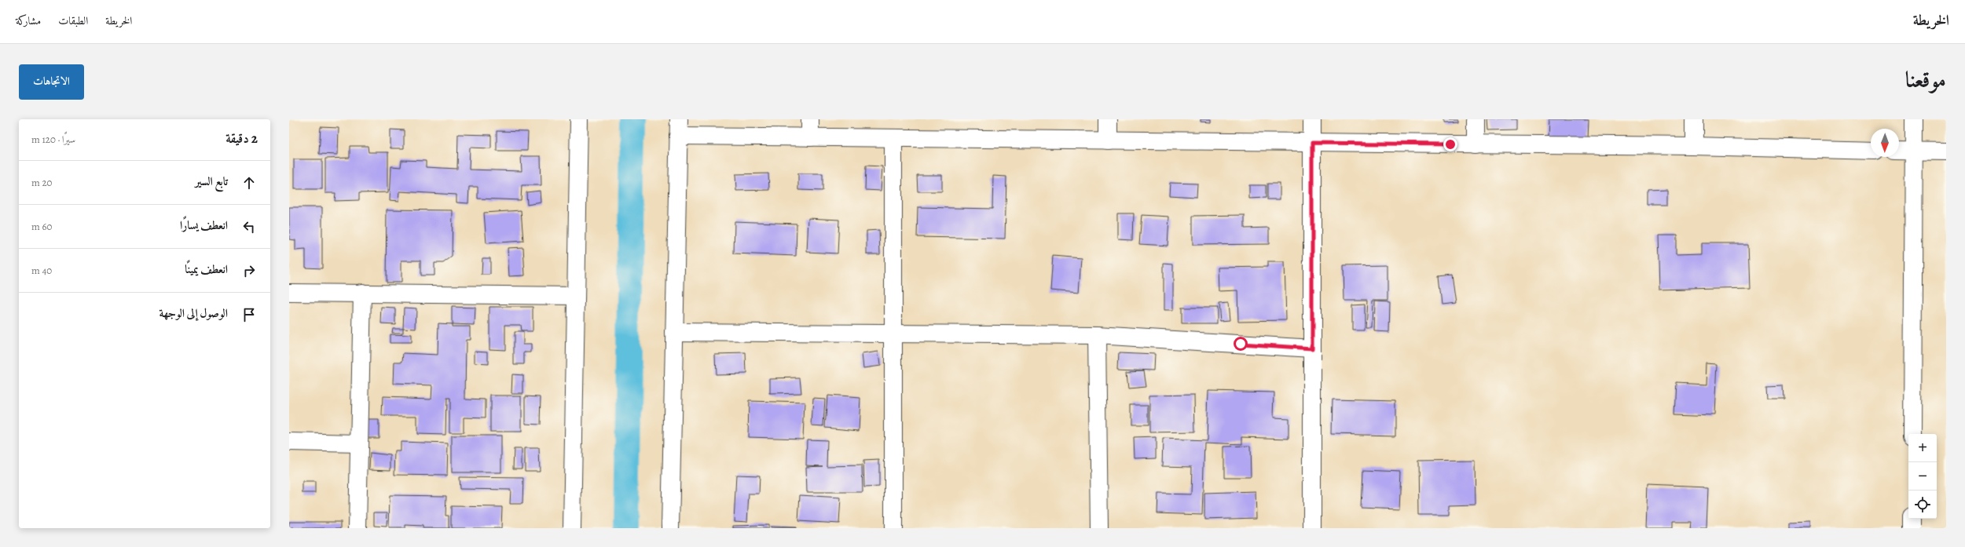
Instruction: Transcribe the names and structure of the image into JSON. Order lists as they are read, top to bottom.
{
  "north": "bottom",
  "page": {
    "header": "الخريطة",
    "nav": ["الخريطة", "الطبقات", "مشاركة"],
    "title": "موقعنا",
    "buttons": "الاتجاهات",
    "heading": ["2 دقيقة", "سيرًا · 120 m"],
    "list": [
      ["تابع السير", "20 m"],
      ["انعطف يسارًا", "60 m"],
      ["انعطف يمينًا", "40 m"],
      "الوصول إلى الوجهة"
    ],
    "map_buttons": ["+", "−"]
  }
}
